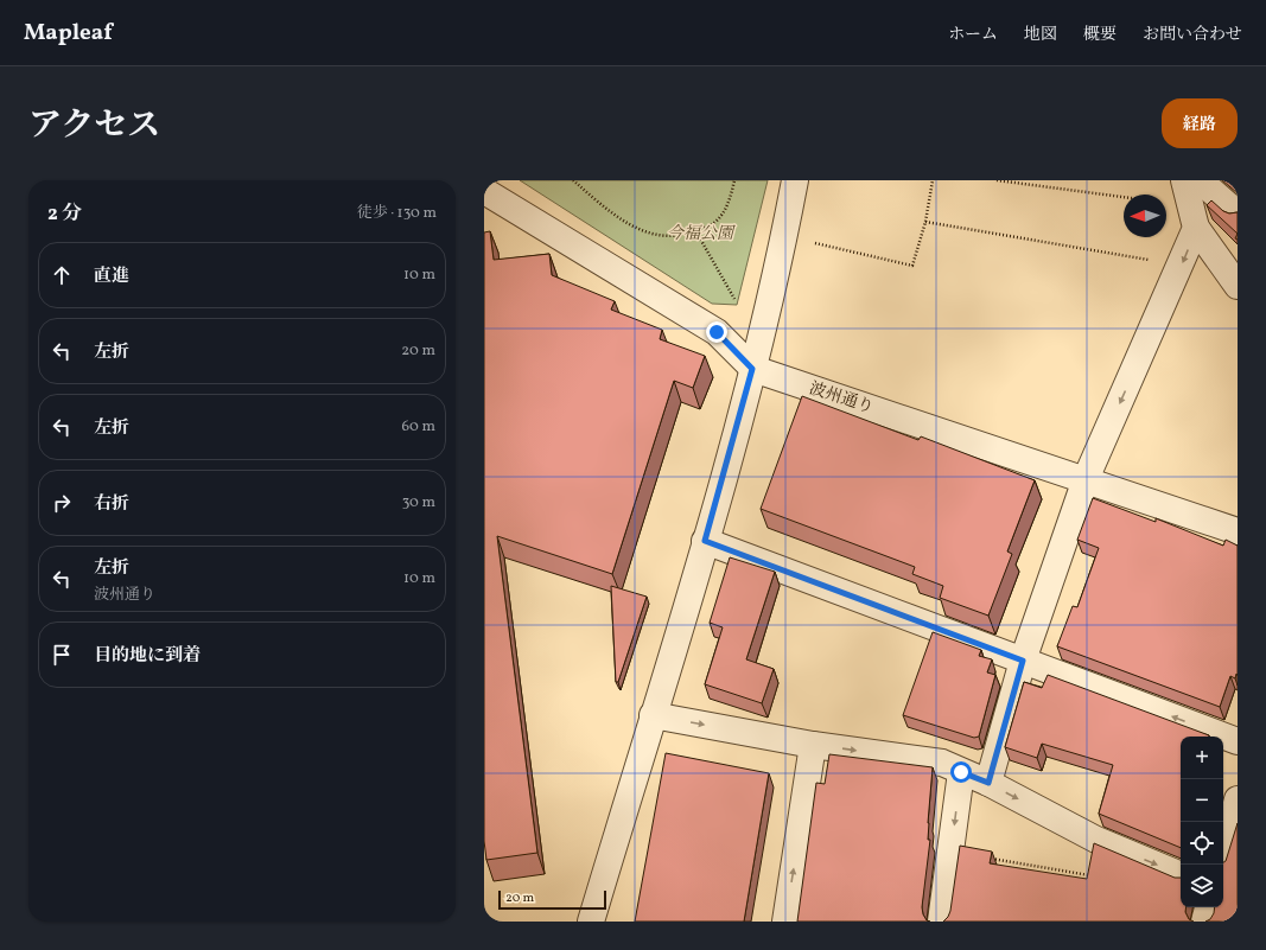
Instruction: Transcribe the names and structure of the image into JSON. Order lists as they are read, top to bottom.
{
  "streets": {
    "street": ["波州通り"]
  },
  "parks": ["今福公園"],
  "scale_bar": "20 m",
  "north": "left",
  "page": {
    "header": "Mapleaf",
    "nav": [
      "ホーム",
      "地図",
      "概要",
      "お問い合わせ"
    ],
    "title": "アクセス",
    "buttons": "経路",
    "heading": ["2 分", "徒歩 · 130 m"],
    "list": [
      ["直進", "10 m"],
      ["左折", "20 m"],
      ["左折", "60 m"],
      ["右折", "30 m"],
      ["左折", "波州通り", "10 m"],
      "目的地に到着"
    ],
    "map_buttons": ["+", "−"],
    "scale": "20 m"
  }
}
